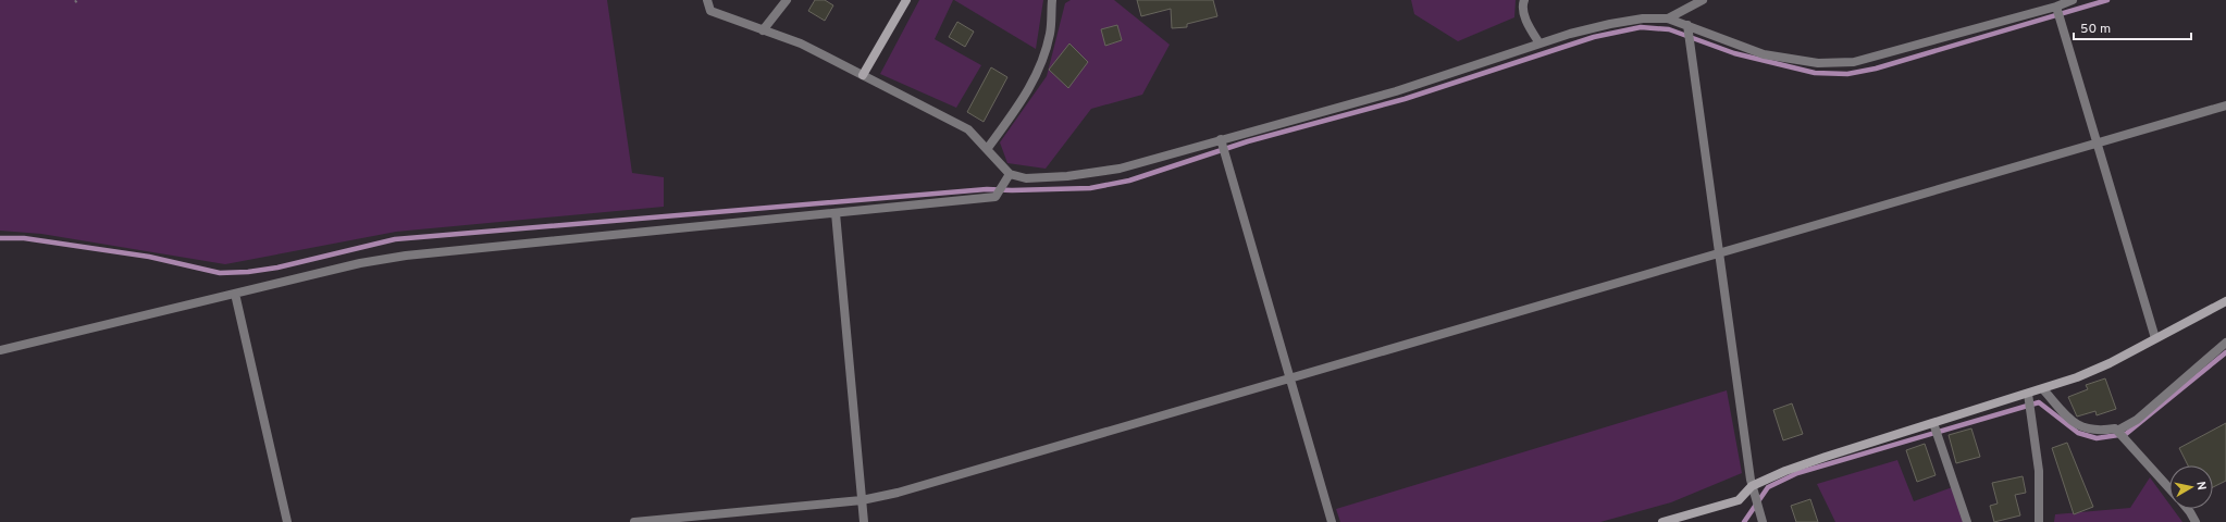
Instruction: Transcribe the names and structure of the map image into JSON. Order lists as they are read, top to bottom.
{
  "scale_bar": "50 m",
  "north": "right"
}
